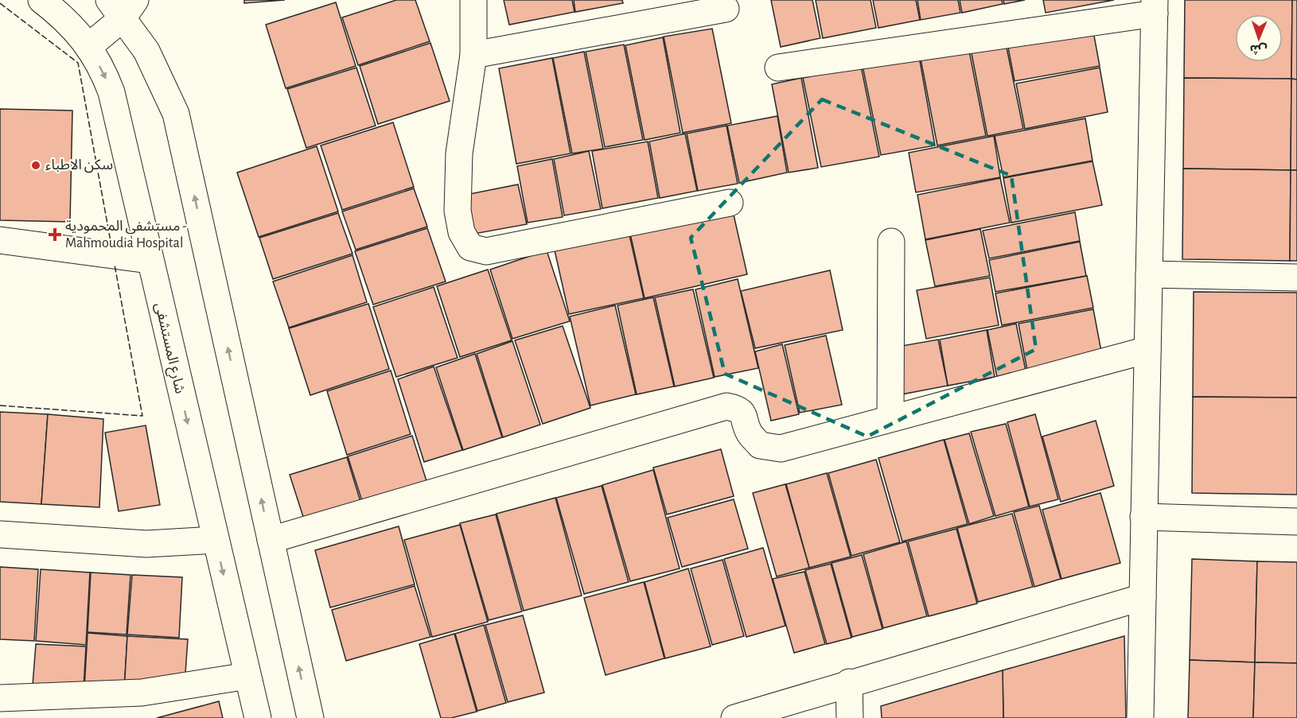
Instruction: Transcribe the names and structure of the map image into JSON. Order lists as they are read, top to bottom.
{
  "streets": {
    "street": ["شارع المستشفى"]
  },
  "places": {
    "other": ["سكن الاطباء"],
    "health": ["مستشفى المحمودية - Mahmoudia Hospital"]
  },
  "north": "bottom"
}
